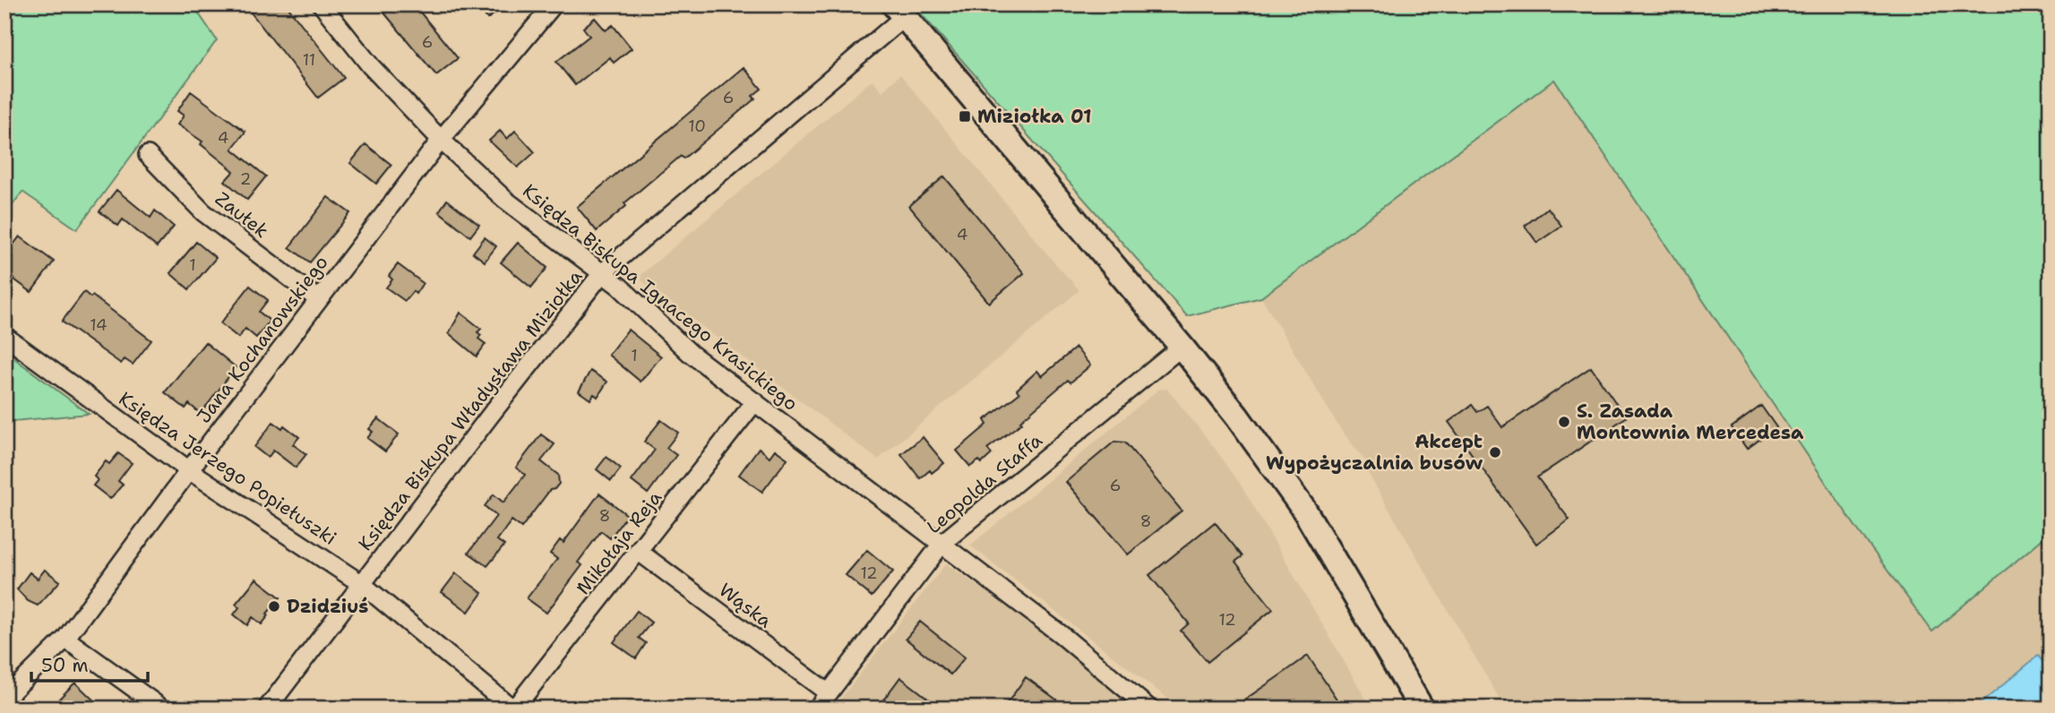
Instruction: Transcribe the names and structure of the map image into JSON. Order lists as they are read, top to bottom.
{
  "streets": {
    "street": [
      "Zaułek",
      "Księdza Biskupa Ignacego Krasickiego",
      "Jana Kochanowskiego",
      "Księdza Biskupa Władysława Miziołka",
      "Księdza Jerzego Popiełuszki",
      "Leopolda Staffa",
      "Mikołaja Reja",
      "Wąska"
    ]
  },
  "crossings": [
    ["Zaułek", "Jana Kochanowskiego"],
    ["Księdza Biskupa Ignacego Krasickiego", "Jana Kochanowskiego"],
    ["Księdza Biskupa Ignacego Krasickiego", "Księdza Biskupa Władysława Miziołka"],
    ["Księdza Biskupa Ignacego Krasickiego", "Leopolda Staffa"],
    ["Księdza Biskupa Ignacego Krasickiego", "Mikołaja Reja"],
    ["Jana Kochanowskiego", "Księdza Jerzego Popiełuszki"],
    ["Księdza Biskupa Władysława Miziołka", "Księdza Jerzego Popiełuszki"],
    ["Księdza Jerzego Popiełuszki", "Mikołaja Reja"],
    ["Leopolda Staffa", "Wąska"],
    ["Mikołaja Reja", "Wąska"]
  ],
  "places": {
    "transit": ["Miziołka 01"],
    "other": ["S. Zasada Montownia Mercedesa", "Akcept Wypożyczalnia busów", "Dzidziuś"]
  },
  "house_numbers": [
    "6",
    "11",
    "6",
    "10",
    "4",
    "2",
    "4",
    "1",
    "14",
    "1",
    "6",
    "8",
    "8",
    "12",
    "12"
  ],
  "scale_bar": "50 m"
}
